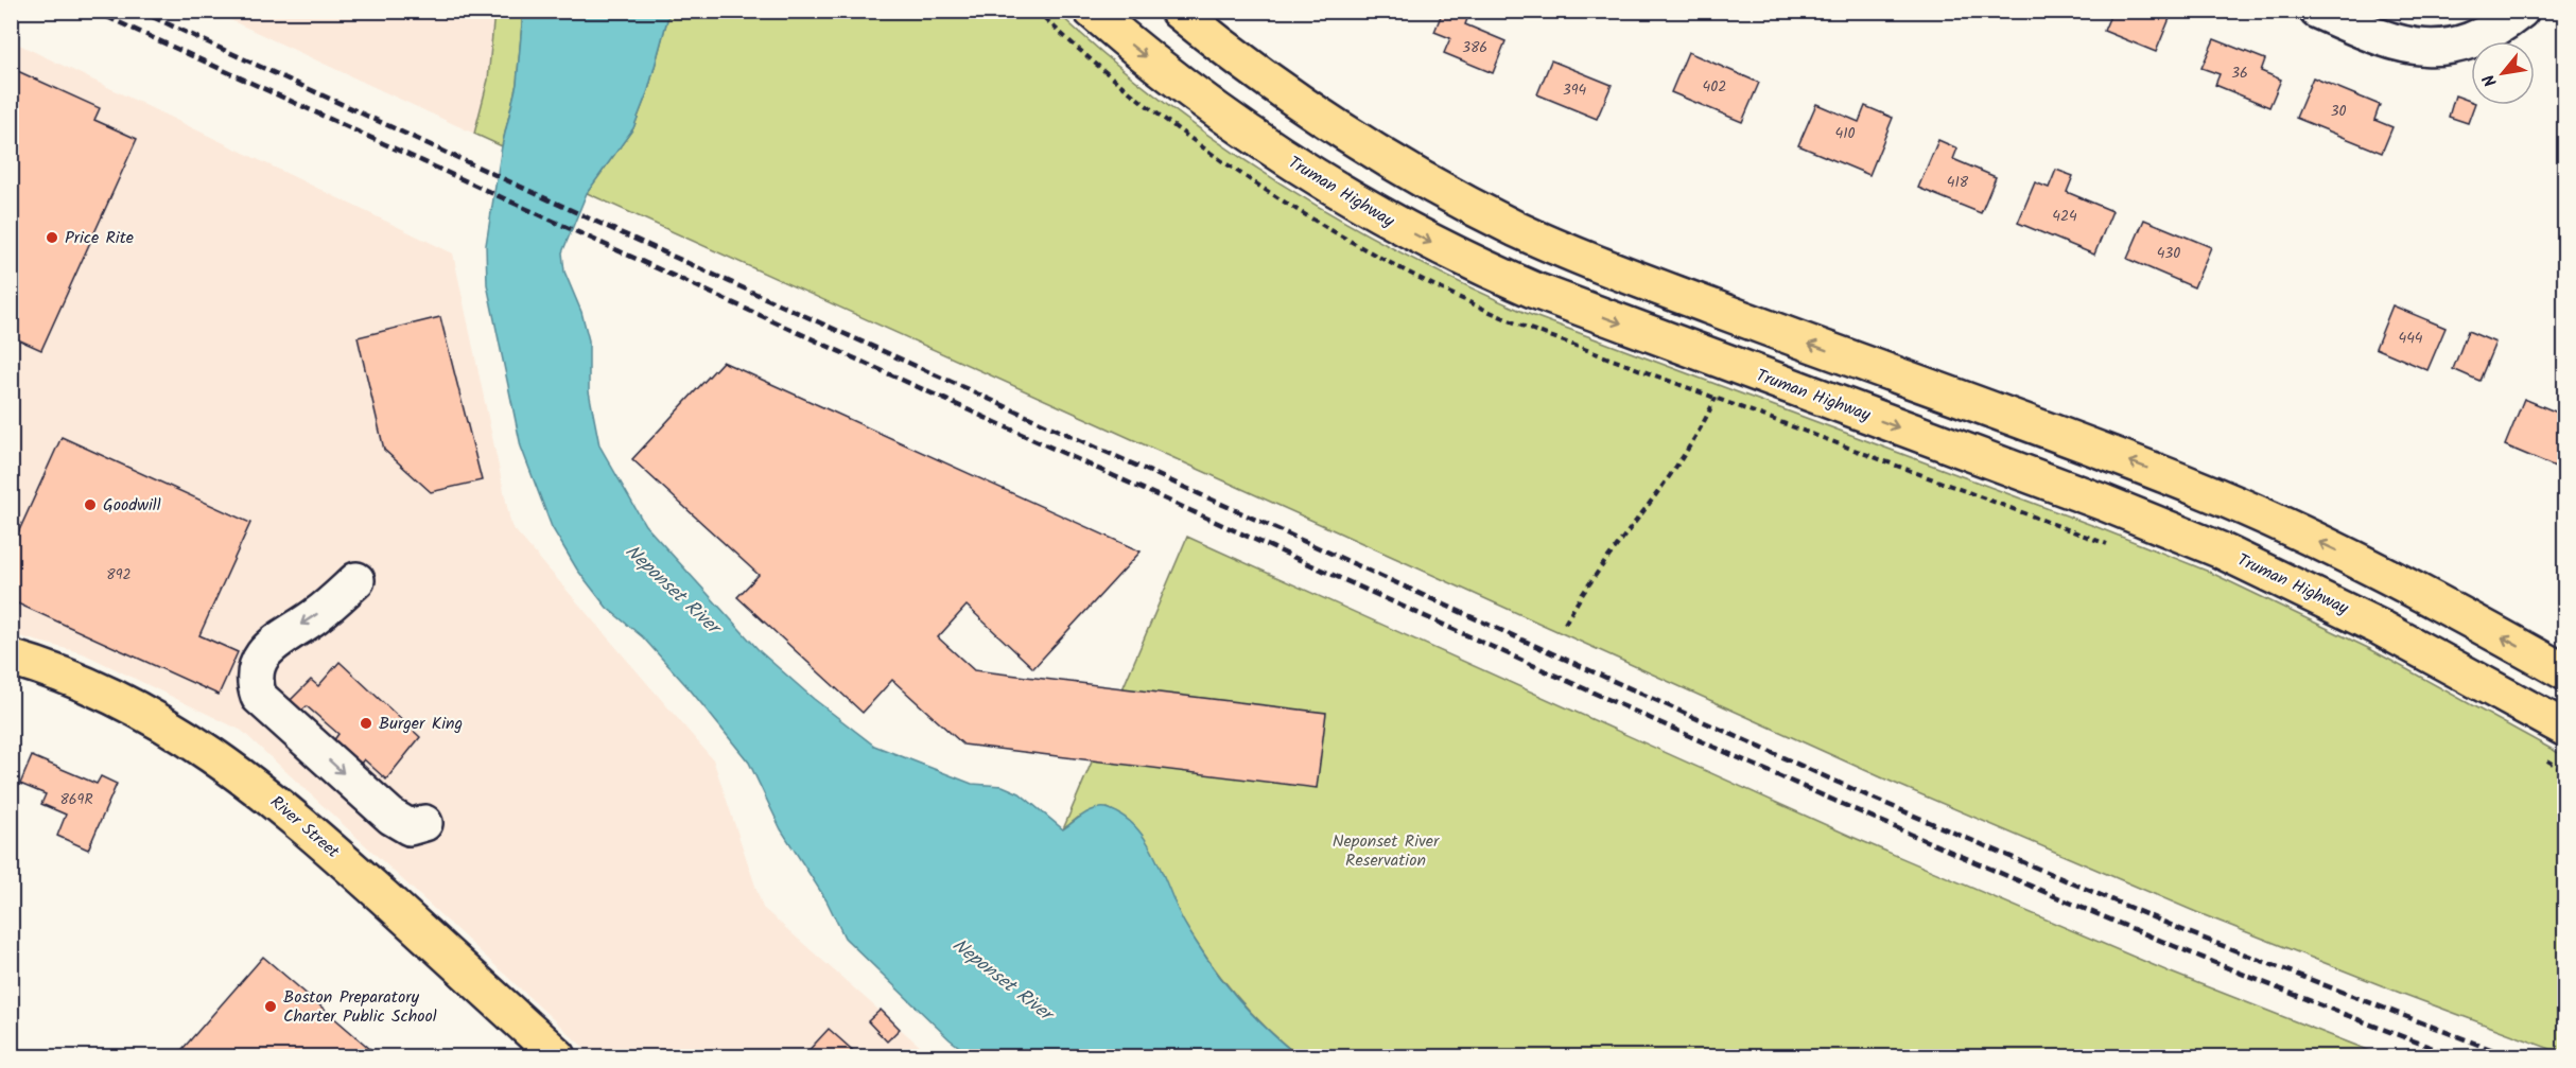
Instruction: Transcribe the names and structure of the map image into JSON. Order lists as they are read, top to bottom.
{
  "streets": {
    "main road": ["Truman Highway", "River Street"]
  },
  "water": ["Neponset River"],
  "parks": ["Neponset River Reservation"],
  "places": [
    "Price Rite",
    "Goodwill",
    "Burger King",
    "Boston Preparatory Charter Public School"
  ],
  "house_numbers": [
    "386",
    "36",
    "402",
    "394",
    "30",
    "410",
    "418",
    "424",
    "430",
    "444",
    "892",
    "869R"
  ],
  "north": "bottom left"
}
